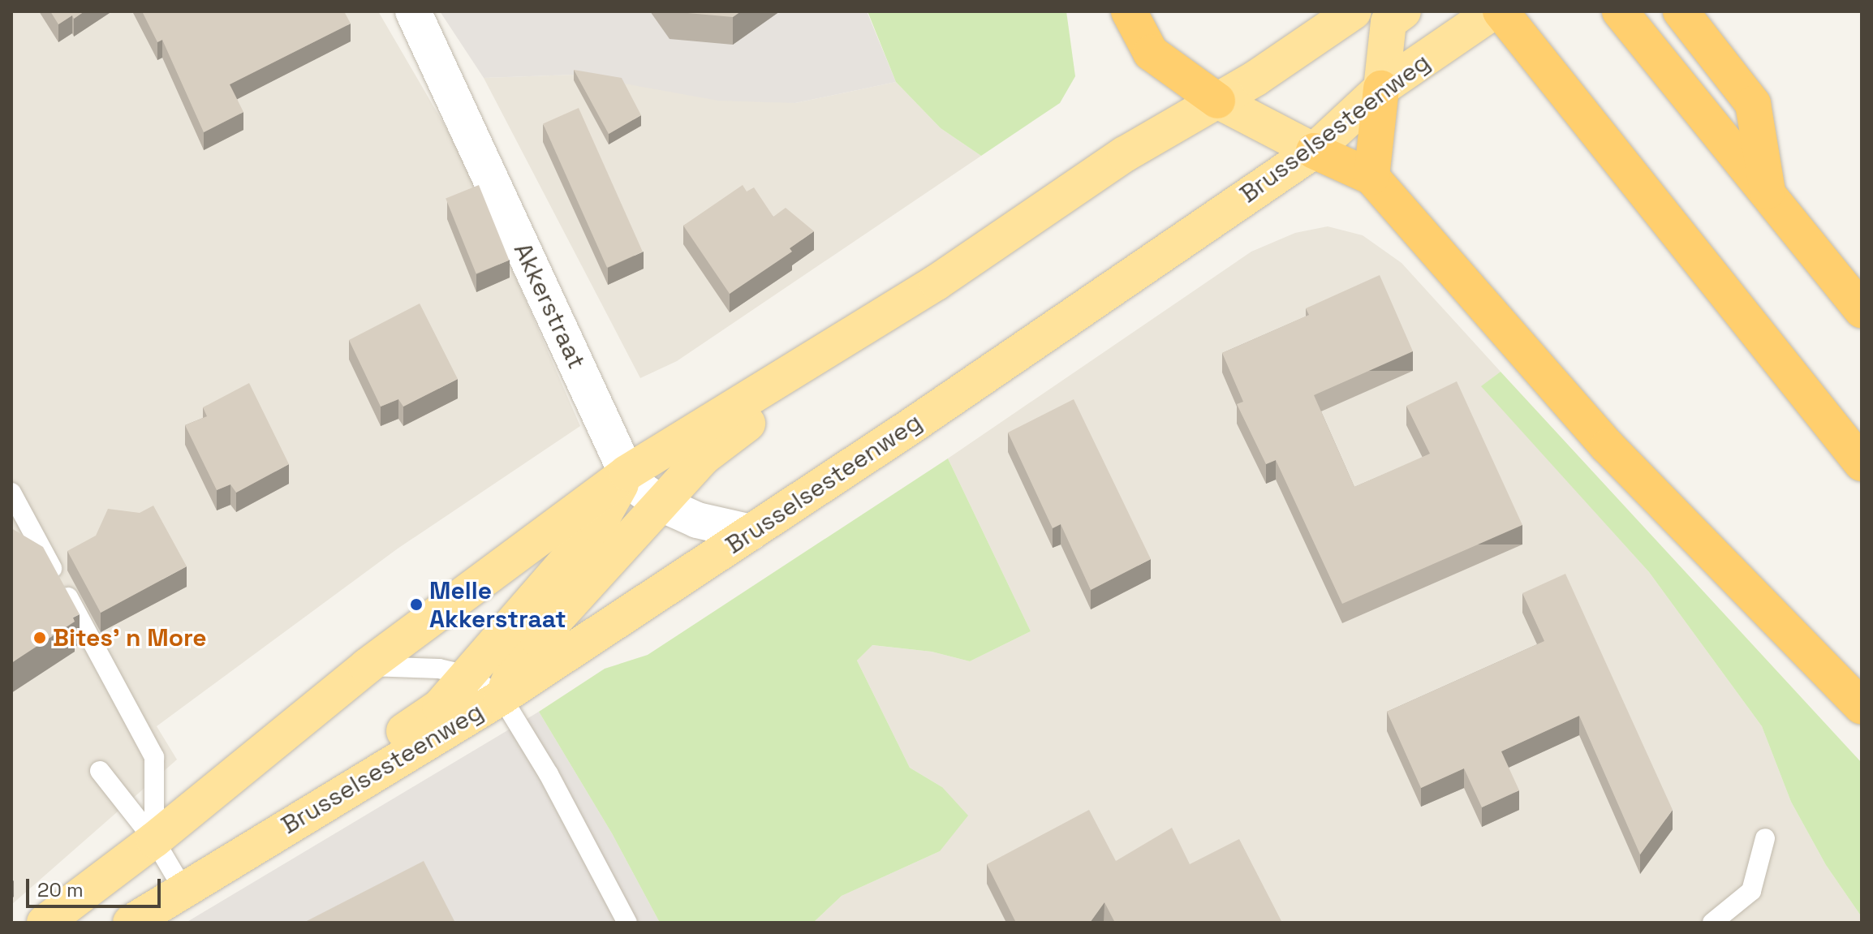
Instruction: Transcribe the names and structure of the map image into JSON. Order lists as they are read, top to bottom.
{
  "streets": {
    "main road": ["Brusselsesteenweg"],
    "street": ["Akkerstraat"]
  },
  "crossings": [
    ["Brusselsesteenweg", "Akkerstraat"]
  ],
  "places": ["Melle Akkerstraat", "Bites' n More"],
  "scale_bar": "20 m"
}
